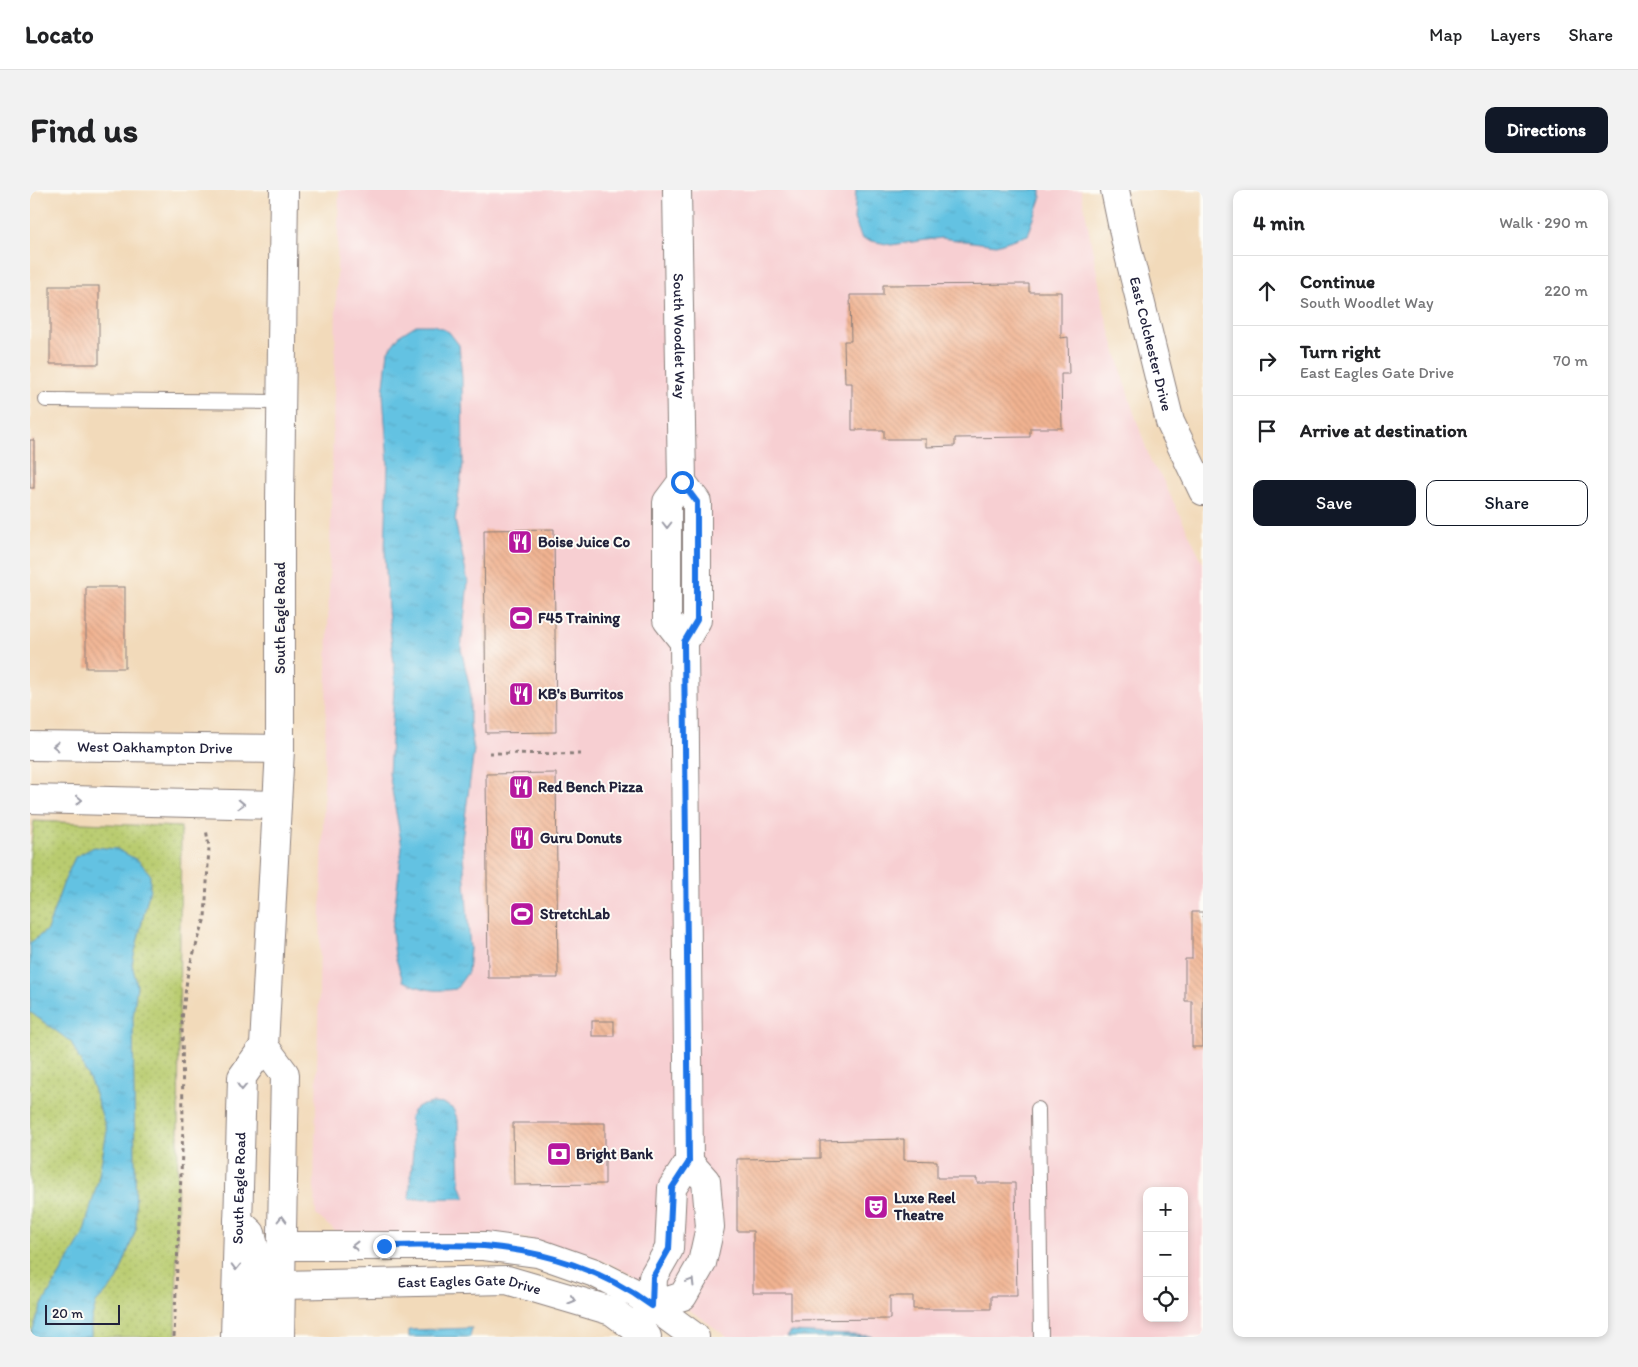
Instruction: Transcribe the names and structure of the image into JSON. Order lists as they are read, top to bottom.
{
  "streets": {
    "main road": [
      "South Woodlet Way",
      "East Colchester Drive",
      "South Eagle Road",
      "West Oakhampton Drive",
      "East Eagles Gate Drive"
    ]
  },
  "crossings": [
    ["South Eagle Road", "West Oakhampton Drive"]
  ],
  "places": {
    "restaurant": [
      "Boise Juice Co",
      "KB's Burritos",
      "Red Bench Pizza",
      "Guru Donuts"
    ],
    "sports": ["F45 Training", "StretchLab"],
    "bank": ["Bright Bank"],
    "theatre": ["Luxe Reel Theatre"]
  },
  "scale_bar": "20 m",
  "page": {
    "header": "Locato",
    "nav": ["Map", "Layers", "Share"],
    "buttons": [
      "Directions",
      ["Save", "Share"]
    ],
    "title": "Find us",
    "heading": ["4 min", "Walk · 290 m"],
    "list": [
      ["Continue", "South Woodlet Way", "220 m"],
      ["Turn right", "East Eagles Gate Drive", "70 m"],
      "Arrive at destination"
    ],
    "map_buttons": ["+", "−"],
    "scale": "20 m"
  }
}
